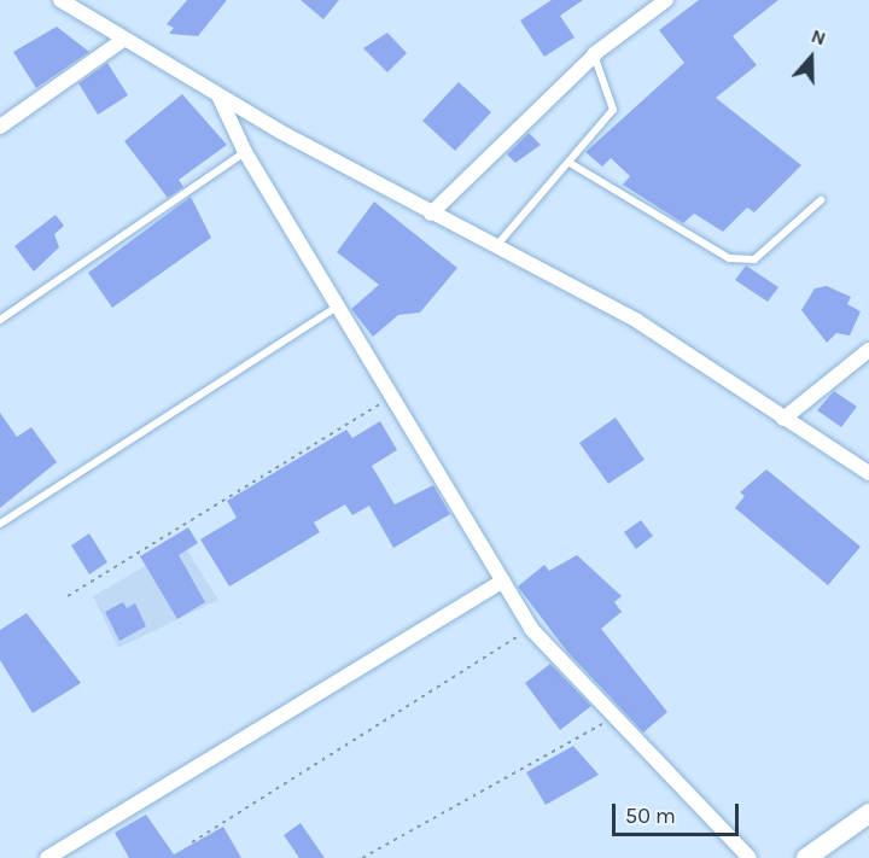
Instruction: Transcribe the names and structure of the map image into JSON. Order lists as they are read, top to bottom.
{
  "scale_bar": "50 m",
  "north": "top"
}
